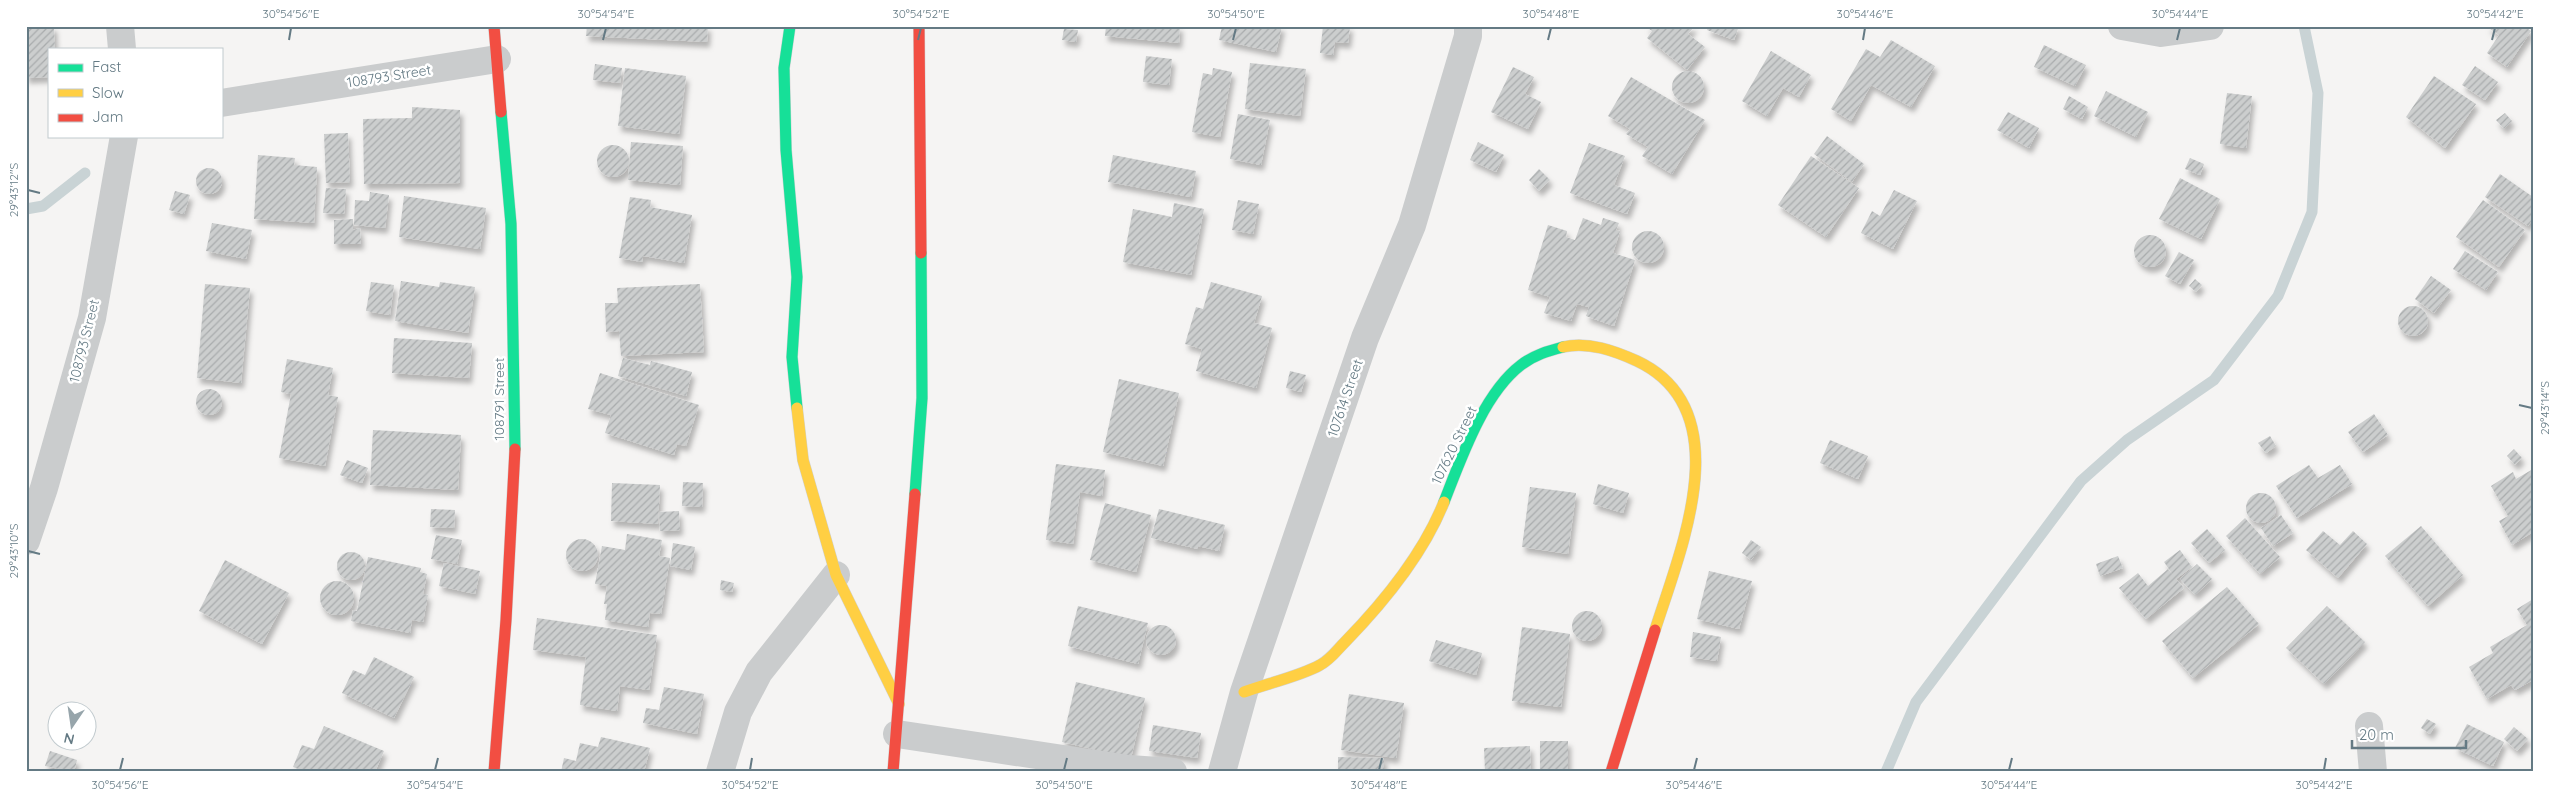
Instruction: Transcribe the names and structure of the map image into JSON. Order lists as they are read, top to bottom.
{
  "streets": {
    "street": [
      "108793 Street",
      "107614 Street",
      "108791 Street",
      "107620 Street"
    ]
  },
  "crossings": [
    ["108793 Street", "108791 Street"],
    ["107614 Street", "107620 Street"]
  ],
  "legend": ["Fast", "Slow", "Jam"],
  "scale_bar": "20 m",
  "north": "bottom",
  "coordinates": [
    "30°54'56\"E",
    "30°54'54\"E",
    "30°54'52\"E",
    "30°54'50\"E",
    "30°54'48\"E",
    "30°54'46\"E",
    "30°54'44\"E",
    "30°54'42\"E",
    "29°43'12\"S",
    "29°43'14\"S",
    "29°43'10\"S"
  ]
}
